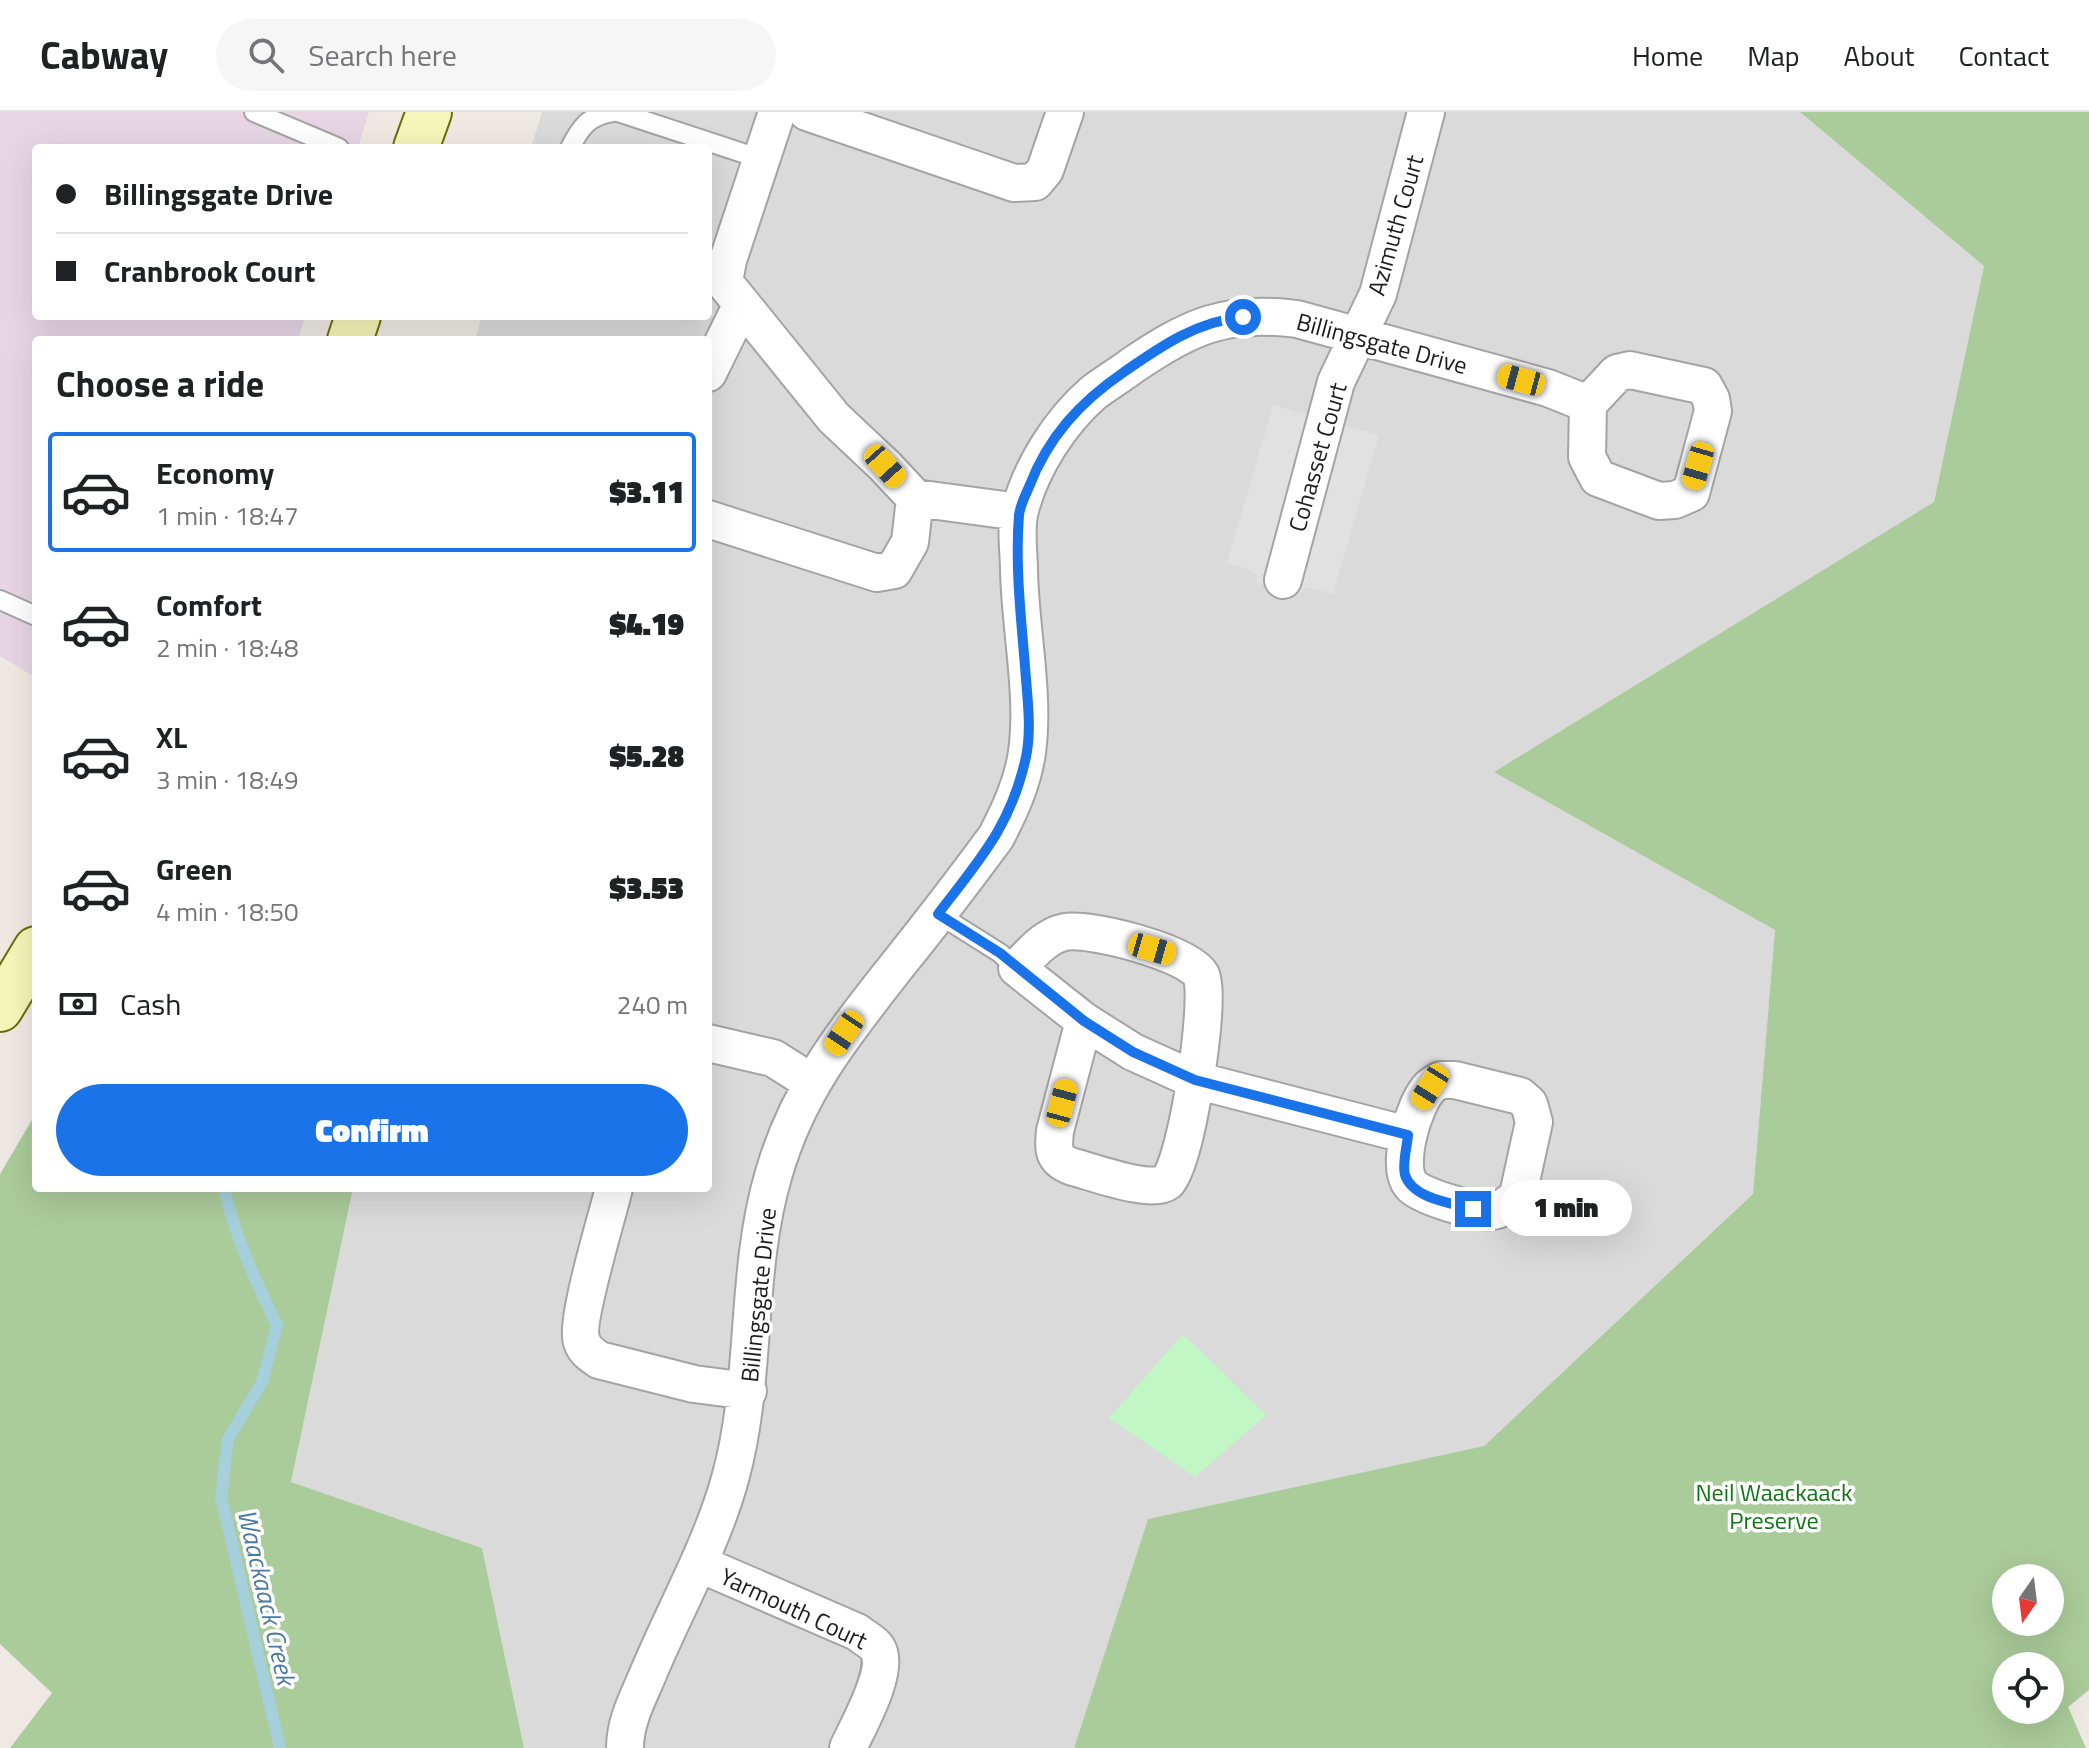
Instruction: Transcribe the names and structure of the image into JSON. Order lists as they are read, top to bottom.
{
  "streets": {
    "street": [
      "Azimuth Court",
      "Billingsgate Drive",
      "Cohasset Court",
      "Yarmouth Court"
    ]
  },
  "crossings": [
    ["Azimuth Court", "Billingsgate Drive"],
    ["Azimuth Court", "Cohasset Court"],
    ["Billingsgate Drive", "Cohasset Court"],
    ["Billingsgate Drive", "Yarmouth Court"]
  ],
  "water": ["Waackaack Creek"],
  "parks": ["Neil Waackaack Preserve"],
  "north": "bottom",
  "page": {
    "header": "Cabway",
    "search": "Search here",
    "nav": [
      "Home",
      "Map",
      "About",
      "Contact"
    ],
    "banner": ["Billingsgate Drive", "Cranbrook Court"],
    "heading": "Choose a ride",
    "list": [
      {
        "name": "Economy",
        "note": "1 min · 18:47",
        "value": "$3.11"
      },
      {
        "name": "Comfort",
        "note": "2 min · 18:48",
        "value": "$4.19"
      },
      {
        "name": "XL",
        "note": "3 min · 18:49",
        "value": "$5.28"
      },
      {
        "name": "Green",
        "note": "4 min · 18:50",
        "value": "$3.53"
      }
    ],
    "pay": ["Cash", "240 m"],
    "buttons": "Confirm",
    "bubble": "1 min"
  }
}
